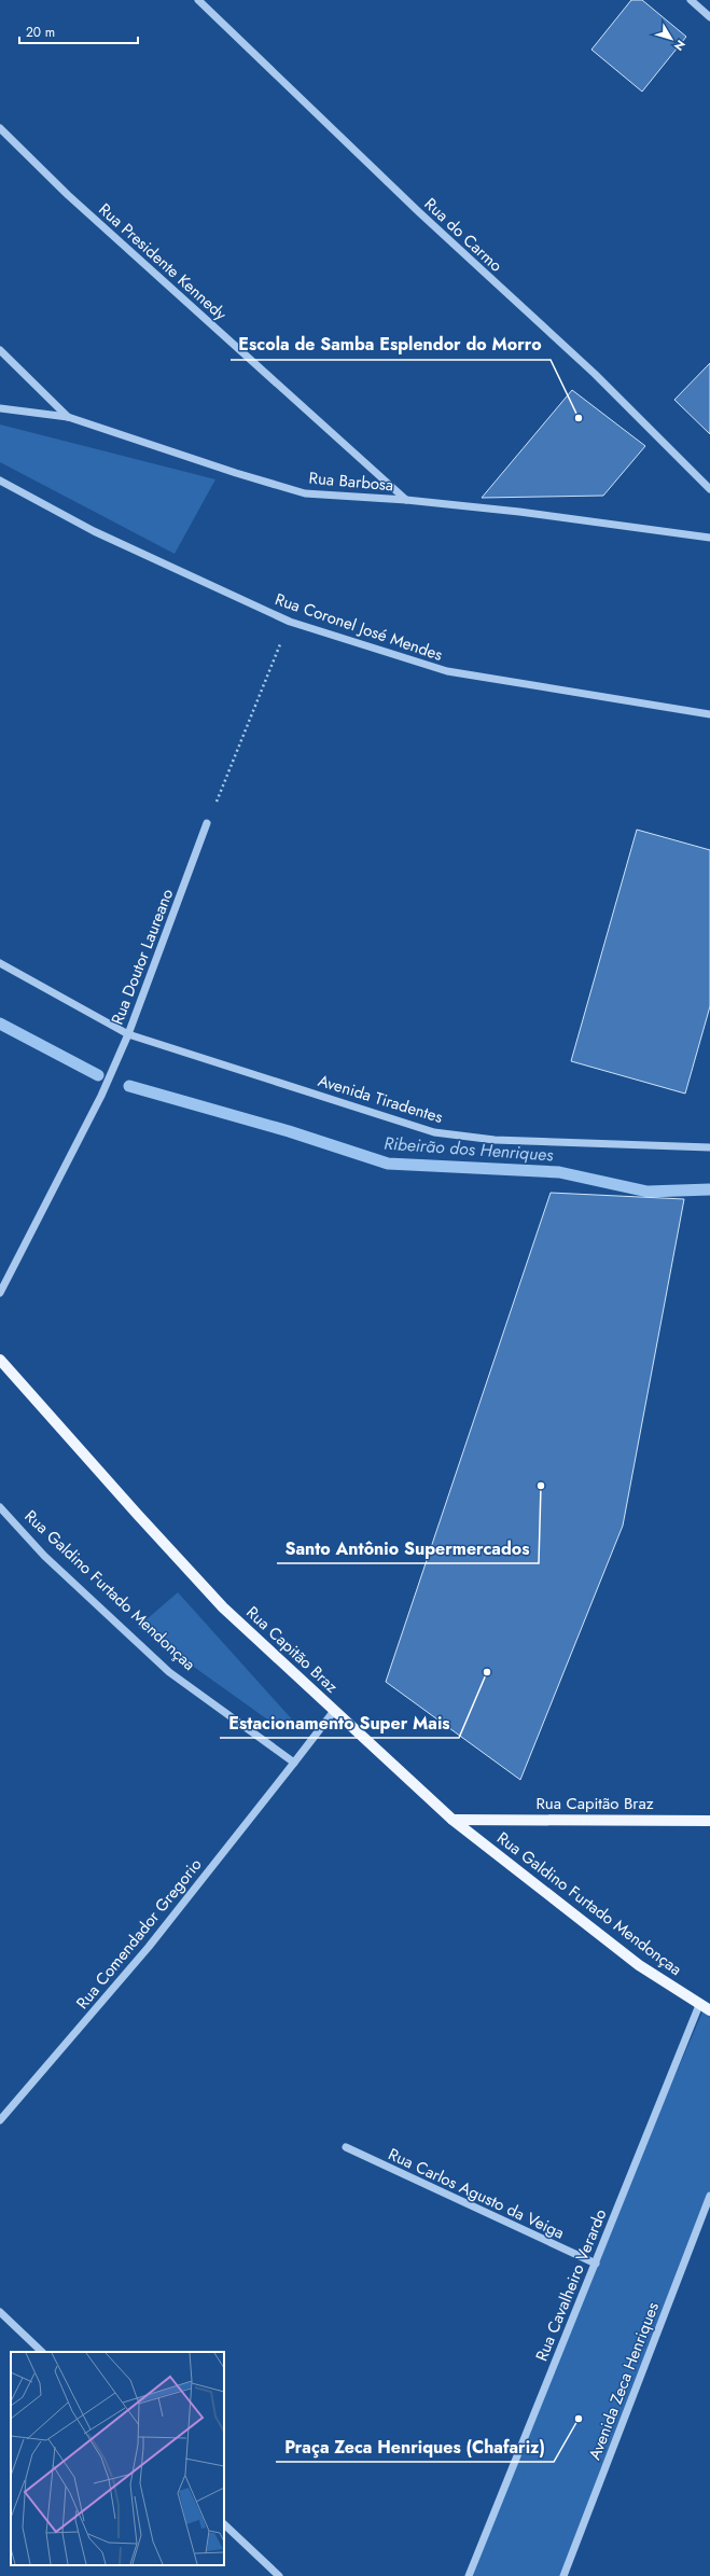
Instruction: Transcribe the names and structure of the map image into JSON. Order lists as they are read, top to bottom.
{
  "streets": {
    "main road": ["Rua Galdino Furtado Mendonçaa", "Rua Capitão Braz"],
    "street": [
      "Rua do Carmo",
      "Rua Presidente Kennedy",
      "Rua Barbosa",
      "Rua Coronel José Mendes",
      "Rua Doutor Laureano",
      "Avenida Tiradentes",
      "Rua Comendador Gregorio",
      "Rua Carlos Agusto da Veiga",
      "Rua Cavalheiro Verardo",
      "Avenida Zeca Henriques"
    ]
  },
  "crossings": [
    ["Rua Presidente Kennedy", "Rua Barbosa"],
    ["Rua Doutor Laureano", "Avenida Tiradentes"],
    ["Rua Galdino Furtado Mendonçaa", "Rua Capitão Braz"],
    ["Rua Galdino Furtado Mendonçaa", "Rua Comendador Gregorio"],
    ["Rua Galdino Furtado Mendonçaa", "Rua Cavalheiro Verardo"],
    ["Rua Carlos Agusto da Veiga", "Rua Cavalheiro Verardo"]
  ],
  "water": ["Ribeirão dos Henriques"],
  "places": [
    "Escola de Samba Esplendor do Morro",
    "Santo Antônio Supermercados",
    "Estacionamento Super Mais",
    "Praça Zeca Henriques (Chafariz)"
  ],
  "scale_bar": "20 m",
  "north": "bottom right"
}
